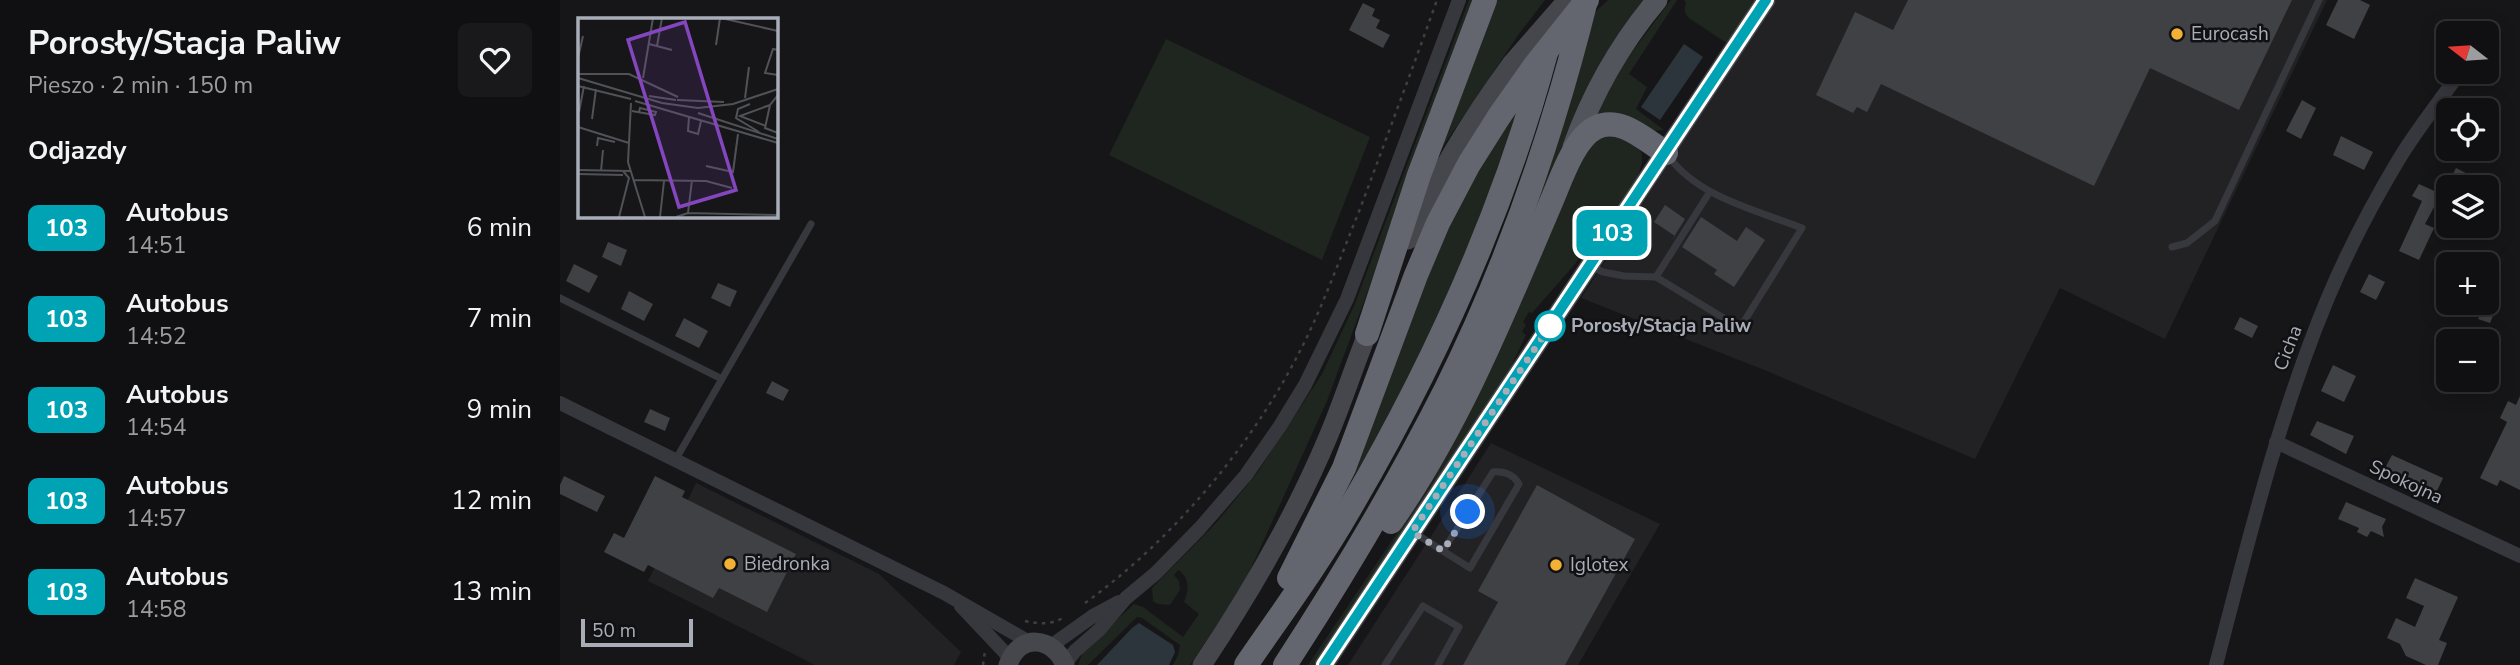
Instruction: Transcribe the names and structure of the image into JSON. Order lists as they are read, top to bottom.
{
  "streets": {
    "street": ["Cicha", "Spokojna"]
  },
  "crossings": [
    ["Cicha", "Spokojna"]
  ],
  "places": [
    "Eurocash",
    "Porosły/Stacja Paliw",
    "Biedronka",
    "Iglotex"
  ],
  "lines": ["bus line 103"],
  "scale_bar": "50 m",
  "north": "left",
  "page": {
    "heading": [
      ["Porosły/Stacja Paliw", "Pieszo · 2 min · 150 m"],
      "Odjazdy"
    ],
    "on_map": "103",
    "map_buttons": ["+", "−"],
    "list": [
      {
        "mark": "103",
        "name": "Autobus",
        "note": "14:51",
        "value": "6 min"
      },
      {
        "mark": "103",
        "name": "Autobus",
        "note": "14:52",
        "value": "7 min"
      },
      {
        "mark": "103",
        "name": "Autobus",
        "note": "14:54",
        "value": "9 min"
      },
      {
        "mark": "103",
        "name": "Autobus",
        "note": "14:57",
        "value": "12 min"
      },
      {
        "mark": "103",
        "name": "Autobus",
        "note": "14:58",
        "value": "13 min"
      }
    ],
    "scale": "50 m"
  }
}
